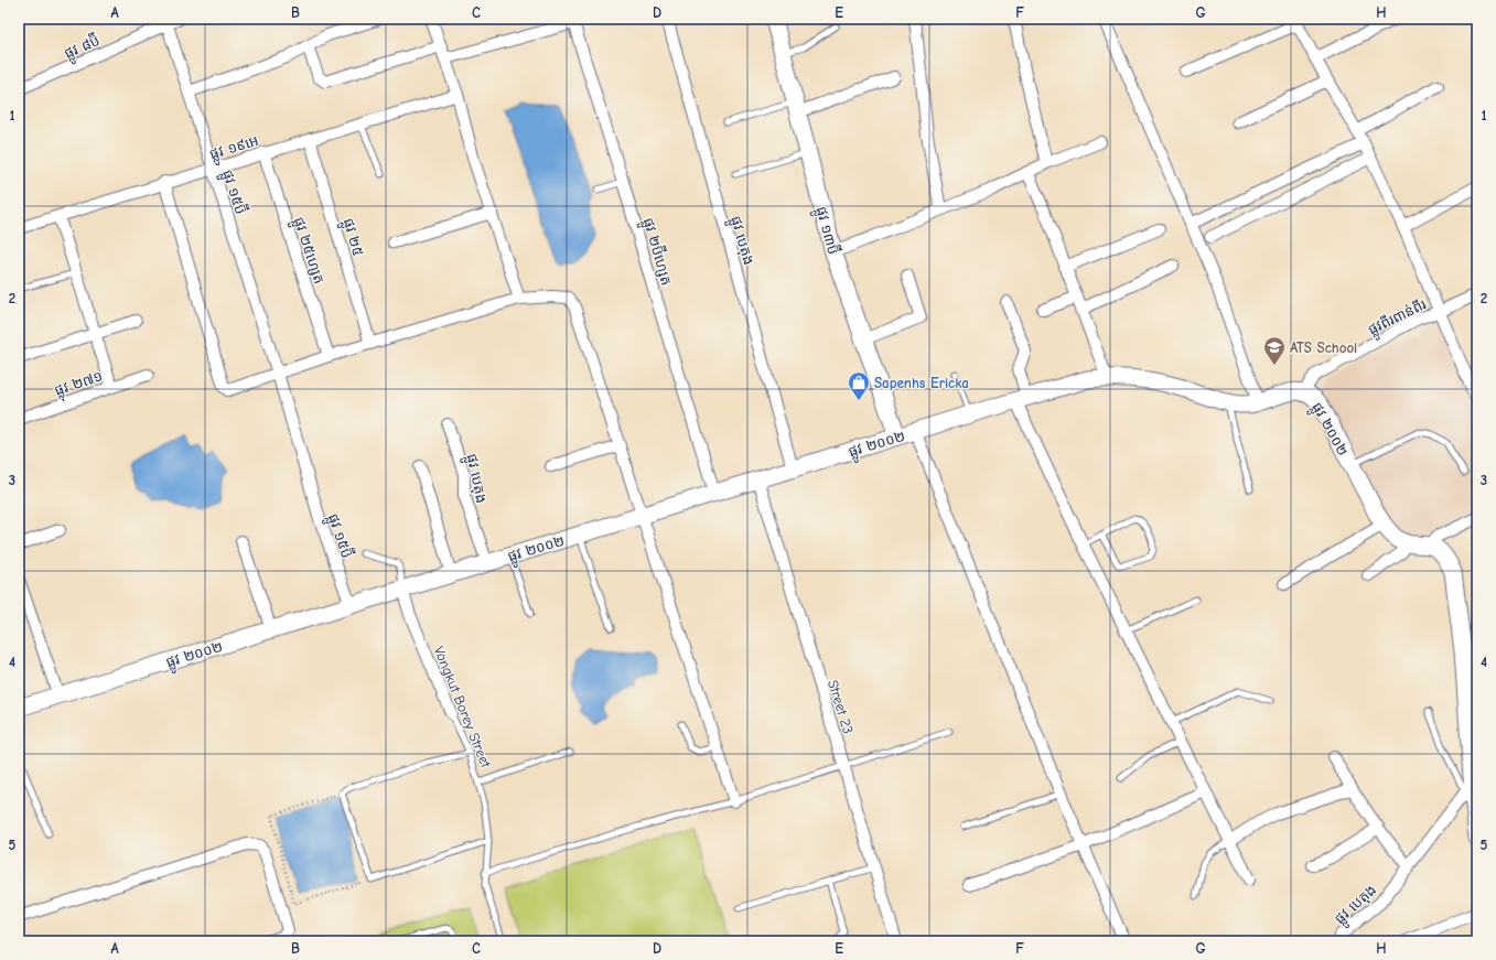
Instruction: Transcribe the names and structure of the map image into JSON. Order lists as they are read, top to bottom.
{
  "streets": {
    "street": [
      "ផ្លូវ ៨ប៊ី",
      "ផ្លូវ ១៩អេ",
      "ផ្លូវ ១៥ប៊ី",
      "ផ្លូវ ១៣ប៊ី",
      "ផ្លូវ ២៥",
      "ផ្លូវ បេតុង",
      "ផ្លូវ ២៥ហ្សេត",
      "ផ្លូវ ២ប៊ីហ្សេត",
      "ផ្លូវពីរពាន់ពីរ",
      "ផ្លុវ ២៧១",
      "ផ្លូវ ២០០២",
      "Vongkut Borey Street",
      "Street 23"
    ]
  },
  "crossings": [
    ["ផ្លូវ ៨ប៊ី", "ផ្លូវ ១៥ប៊ី"],
    ["ផ្លូវ ១៩អេ", "ផ្លូវ ១៥ប៊ី"],
    ["ផ្លូវ ១៩អេ", "ផ្លូវ ២៥"],
    ["ផ្លូវ ១៩អេ", "ផ្លូវ ២៥ហ្សេត"],
    ["ផ្លូវ ១៥ប៊ី", "ផ្លូវ ២០០២"],
    ["ផ្លូវ ១៣ប៊ី", "ផ្លូវ ២០០២"],
    ["ផ្លូវ បេតុង", "ផ្លូវ ២០០២"],
    ["ផ្លូវ ២ប៊ីហ្សេត", "ផ្លូវ ២០០២"],
    ["ផ្លូវពីរពាន់ពីរ", "ផ្លូវ ២០០២"],
    ["ផ្លូវ ២០០២", "Vongkut Borey Street"],
    ["ផ្លូវ ២០០២", "Street 23"]
  ],
  "places": {
    "school or university": ["ATS School"],
    "shop": ["Sapenhs Ericka"]
  },
  "grid": {
    "columns": [
      "A",
      "B",
      "C",
      "D",
      "E",
      "F",
      "G",
      "H"
    ],
    "rows": [
      "1",
      "2",
      "3",
      "4",
      "5"
    ]
  }
}
